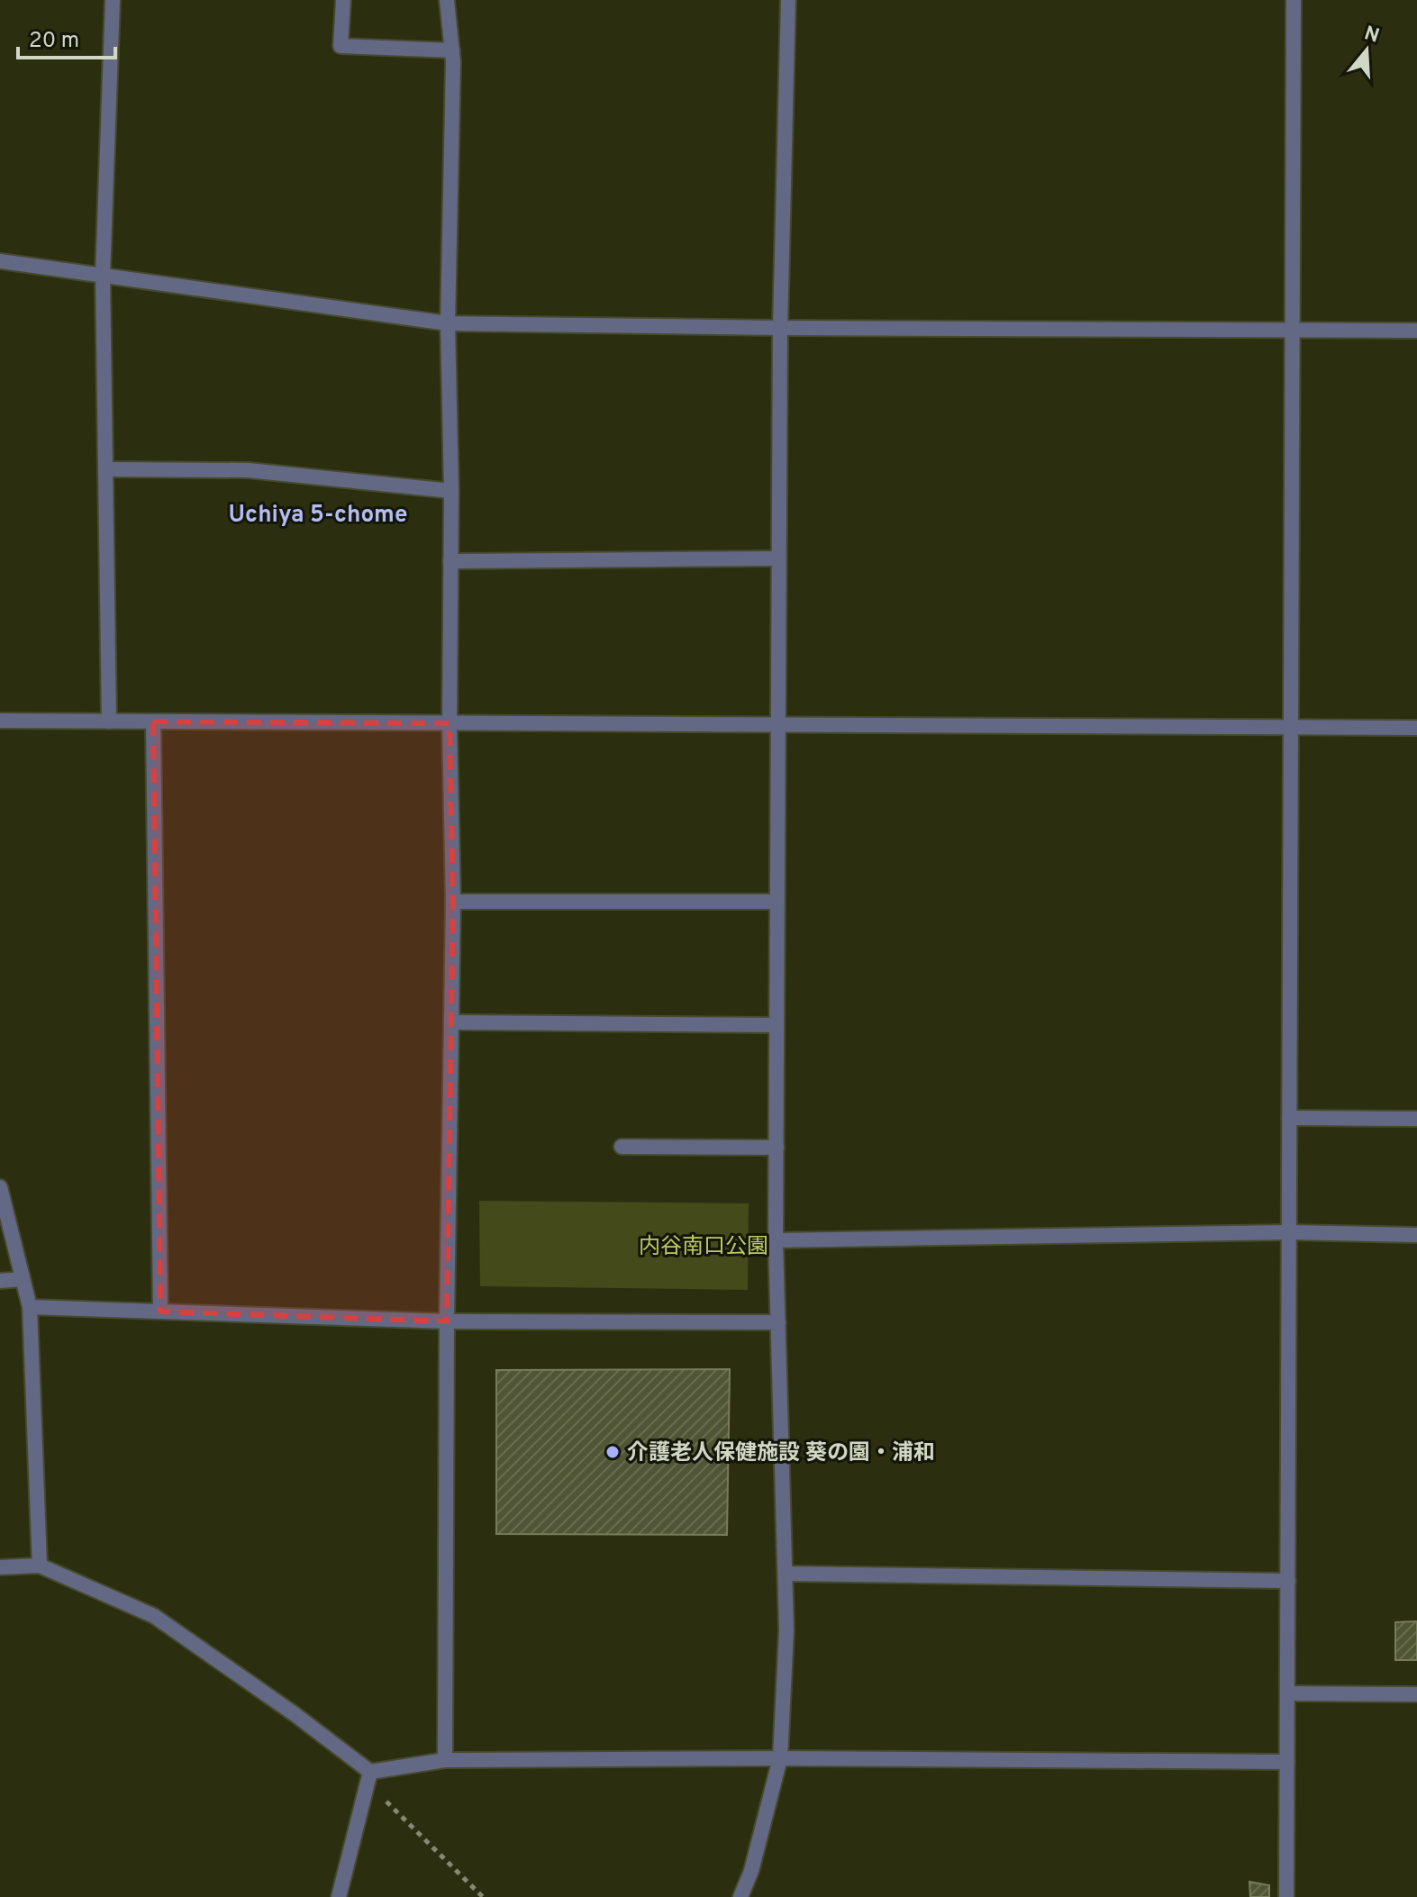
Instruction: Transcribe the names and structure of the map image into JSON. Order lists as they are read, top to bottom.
{
  "districts": ["Uchiya 5-chome"],
  "parks": ["内谷南口公園"],
  "places": ["介護老人保健施設 葵の園・浦和"],
  "scale_bar": "20 m",
  "north": "top"
}
